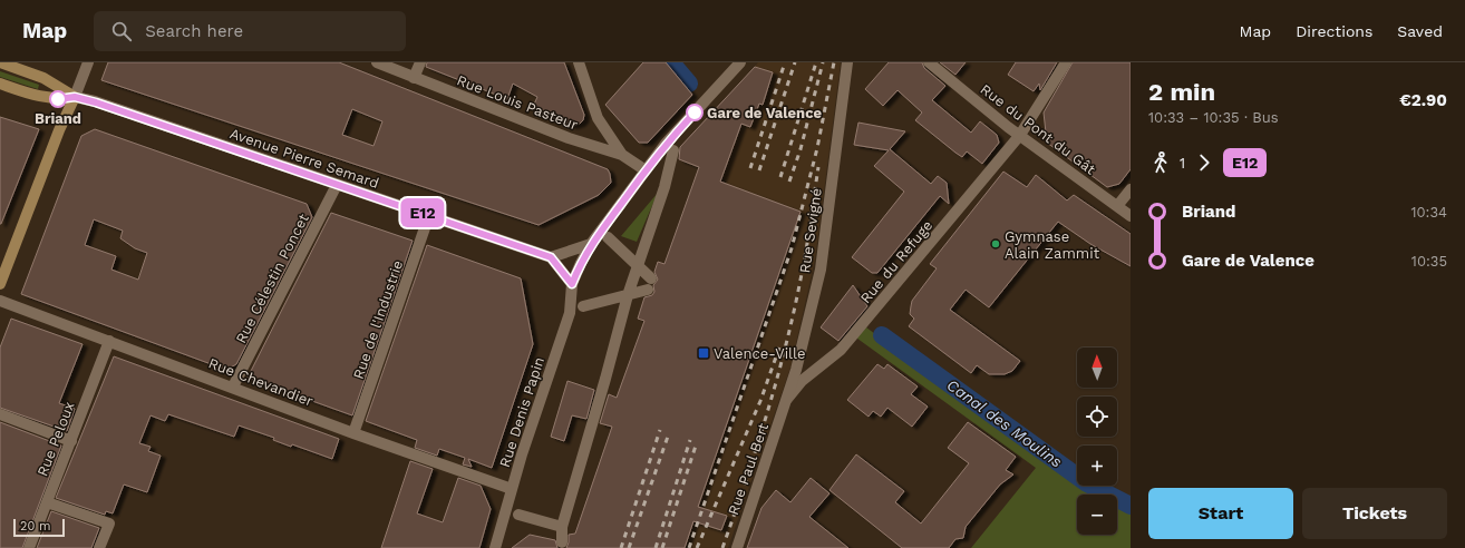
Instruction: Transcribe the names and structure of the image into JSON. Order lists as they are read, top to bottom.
{
  "streets": {
    "street": [
      "Rue Louis Pasteur",
      "Rue du Pont du Gât",
      "Avenue Pierre Semard",
      "Rue Sevigné",
      "Rue du Refuge",
      "Rue Célestin Poncet",
      "Rue de l'Industrie",
      "Rue Chevandier",
      "Rue Denis Papin",
      "Rue Peloux",
      "Rue Paul Bert"
    ]
  },
  "crossings": [
    ["Rue Louis Pasteur", "Rue Denis Papin"],
    ["Rue du Pont du Gât", "Rue du Refuge"],
    ["Avenue Pierre Semard", "Rue Célestin Poncet"],
    ["Avenue Pierre Semard", "Rue de l'Industrie"],
    ["Rue Sevigné", "Rue du Refuge"],
    ["Rue Sevigné", "Rue Paul Bert"],
    ["Rue du Refuge", "Rue Paul Bert"],
    ["Rue Célestin Poncet", "Rue Chevandier"],
    ["Rue de l'Industrie", "Rue Chevandier"],
    ["Rue Chevandier", "Rue Denis Papin"],
    ["Rue Chevandier", "Rue Peloux"]
  ],
  "water": ["Canal des Moulins"],
  "places": {
    "other": ["Briand", "Gare de Valence", "Gymnase Alain Zammit"],
    "transit": ["Valence-Ville"]
  },
  "lines": ["bus line E12"],
  "scale_bar": "20 m",
  "north": "top",
  "page": {
    "header": "Map",
    "search": "Search here",
    "nav": ["Map", "Directions", "Saved"],
    "on_map": "E12",
    "heading": ["2 min", "10:33 – 10:35 · Bus", "€2.90"],
    "legs": ["1", "E12"],
    "list": [
      {
        "name": "Briand",
        "value": "10:34"
      },
      {
        "name": "Gare de Valence",
        "value": "10:35"
      }
    ],
    "map_buttons": ["+", "−"],
    "buttons": ["Start", "Tickets"],
    "scale": "20 m"
  }
}
